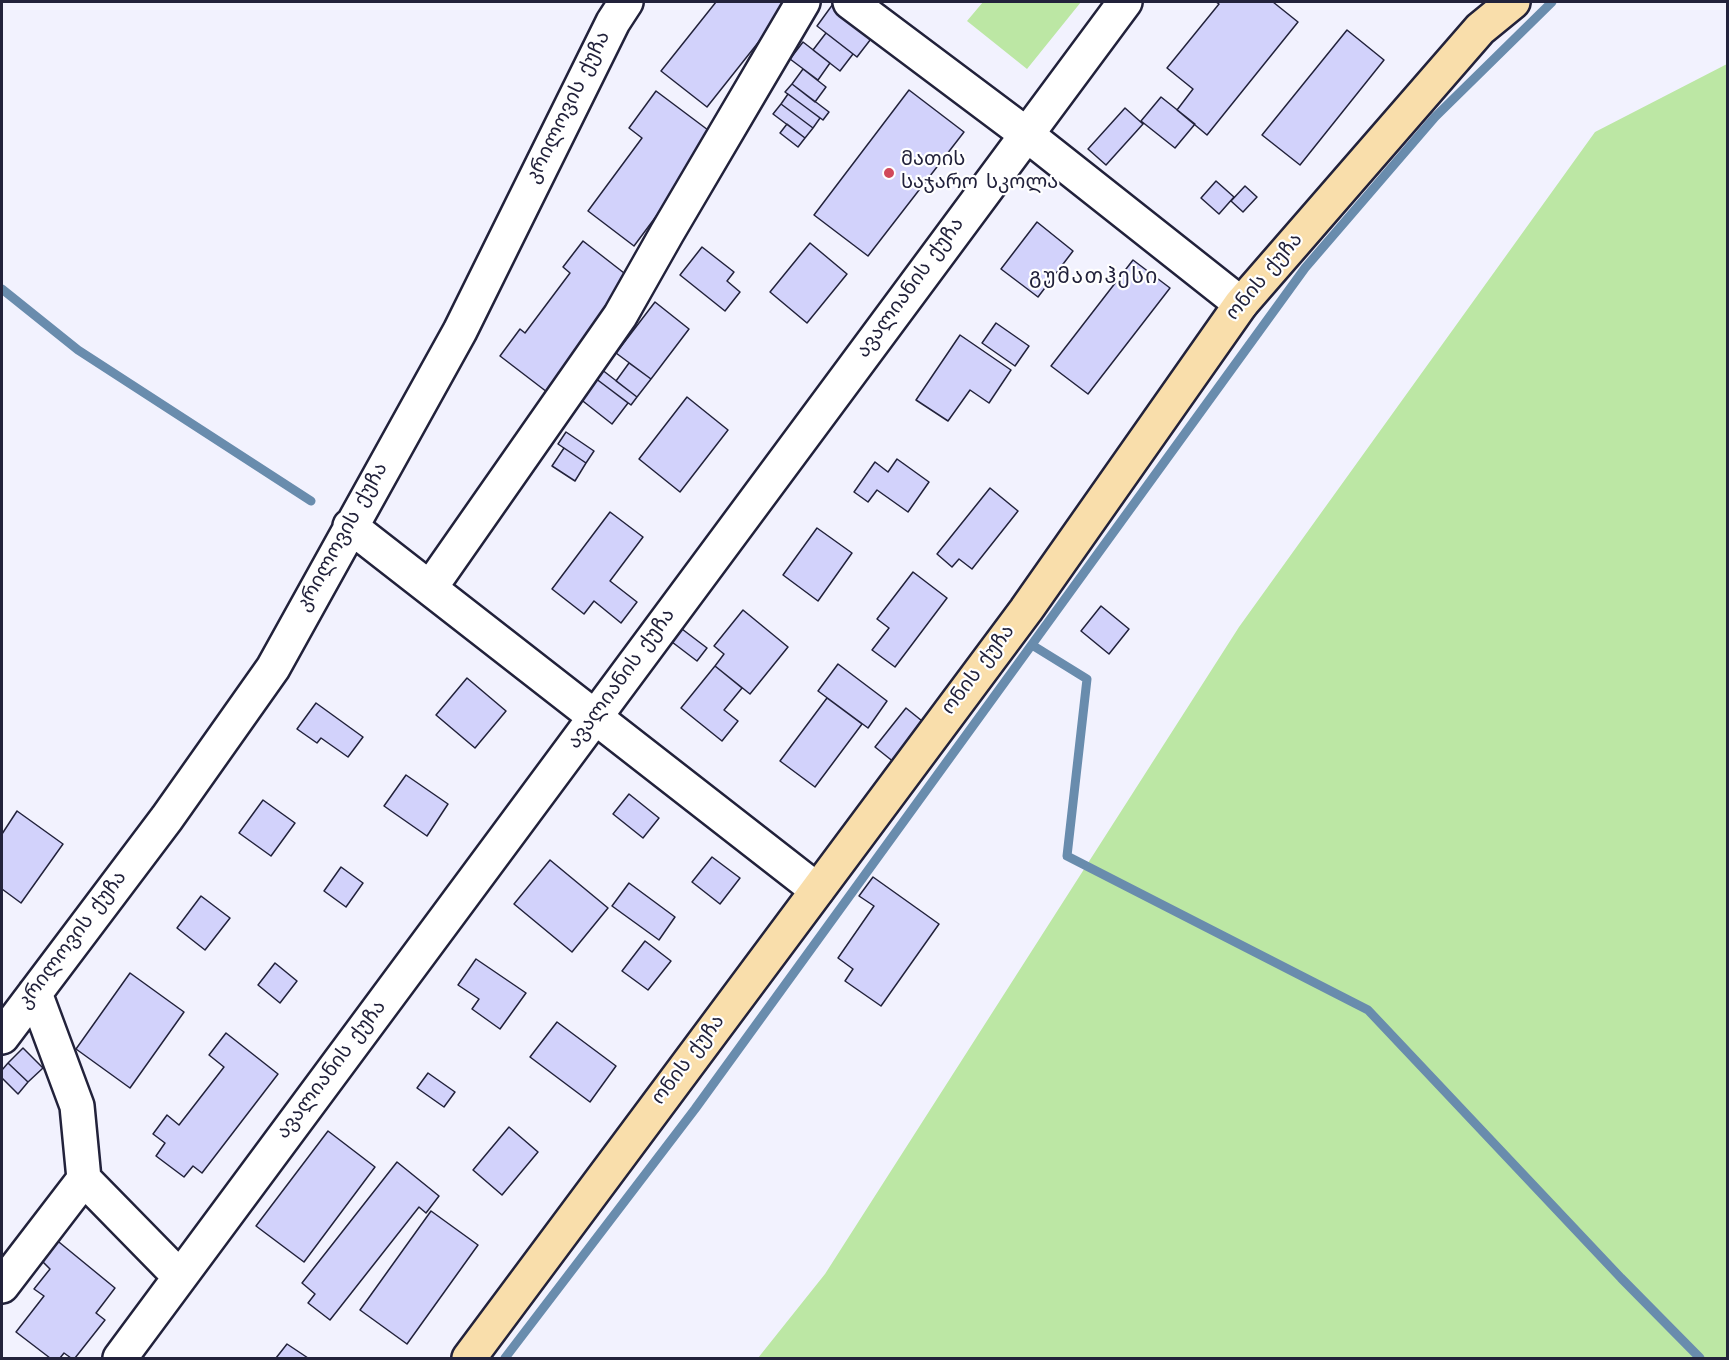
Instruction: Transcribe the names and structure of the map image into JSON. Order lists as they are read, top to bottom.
{
  "streets": {
    "main road": ["ონის ქუჩა"],
    "street": ["კრილოვის ქუჩა", "ავალიანის ქუჩა"]
  },
  "districts": ["გუმათჰესი"],
  "places": ["მათის საჯარო სკოლა"]
}
